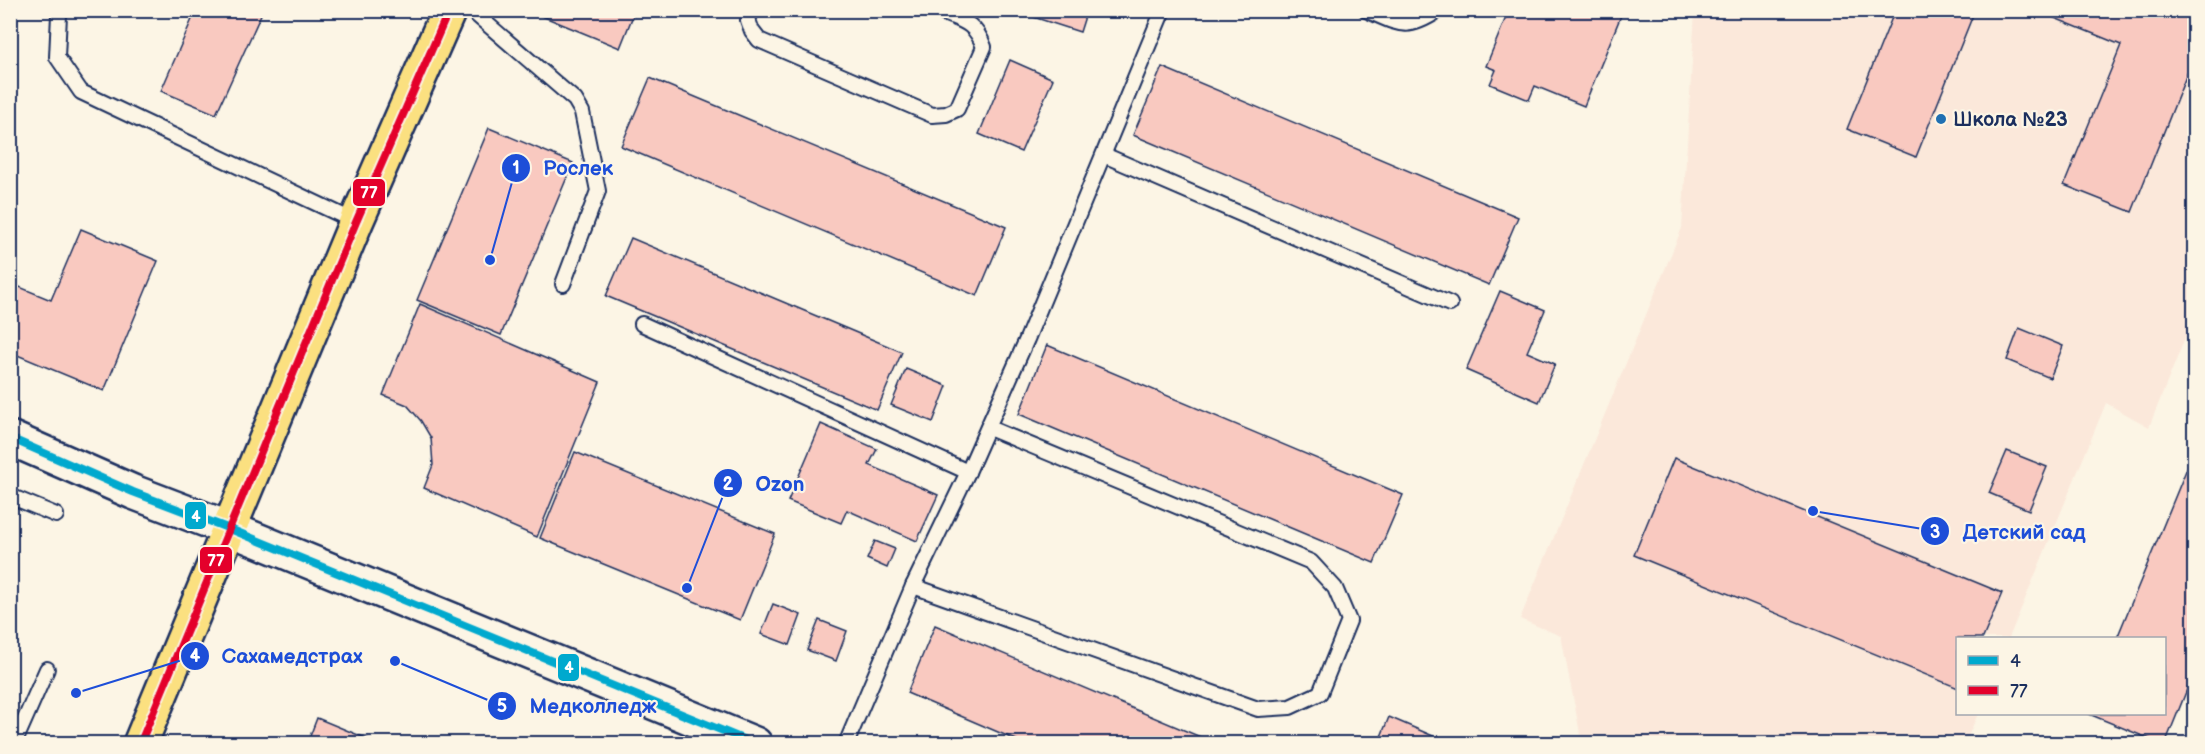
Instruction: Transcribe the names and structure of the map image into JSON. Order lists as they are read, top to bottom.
{
  "places": [
    "Школа №23",
    "Рослек",
    "Детский сад",
    "Ozon",
    "Медколледж",
    "Сахамедстрах"
  ],
  "lines": ["transit line 77", "transit line 4"],
  "legend": ["4", "77"]
}
